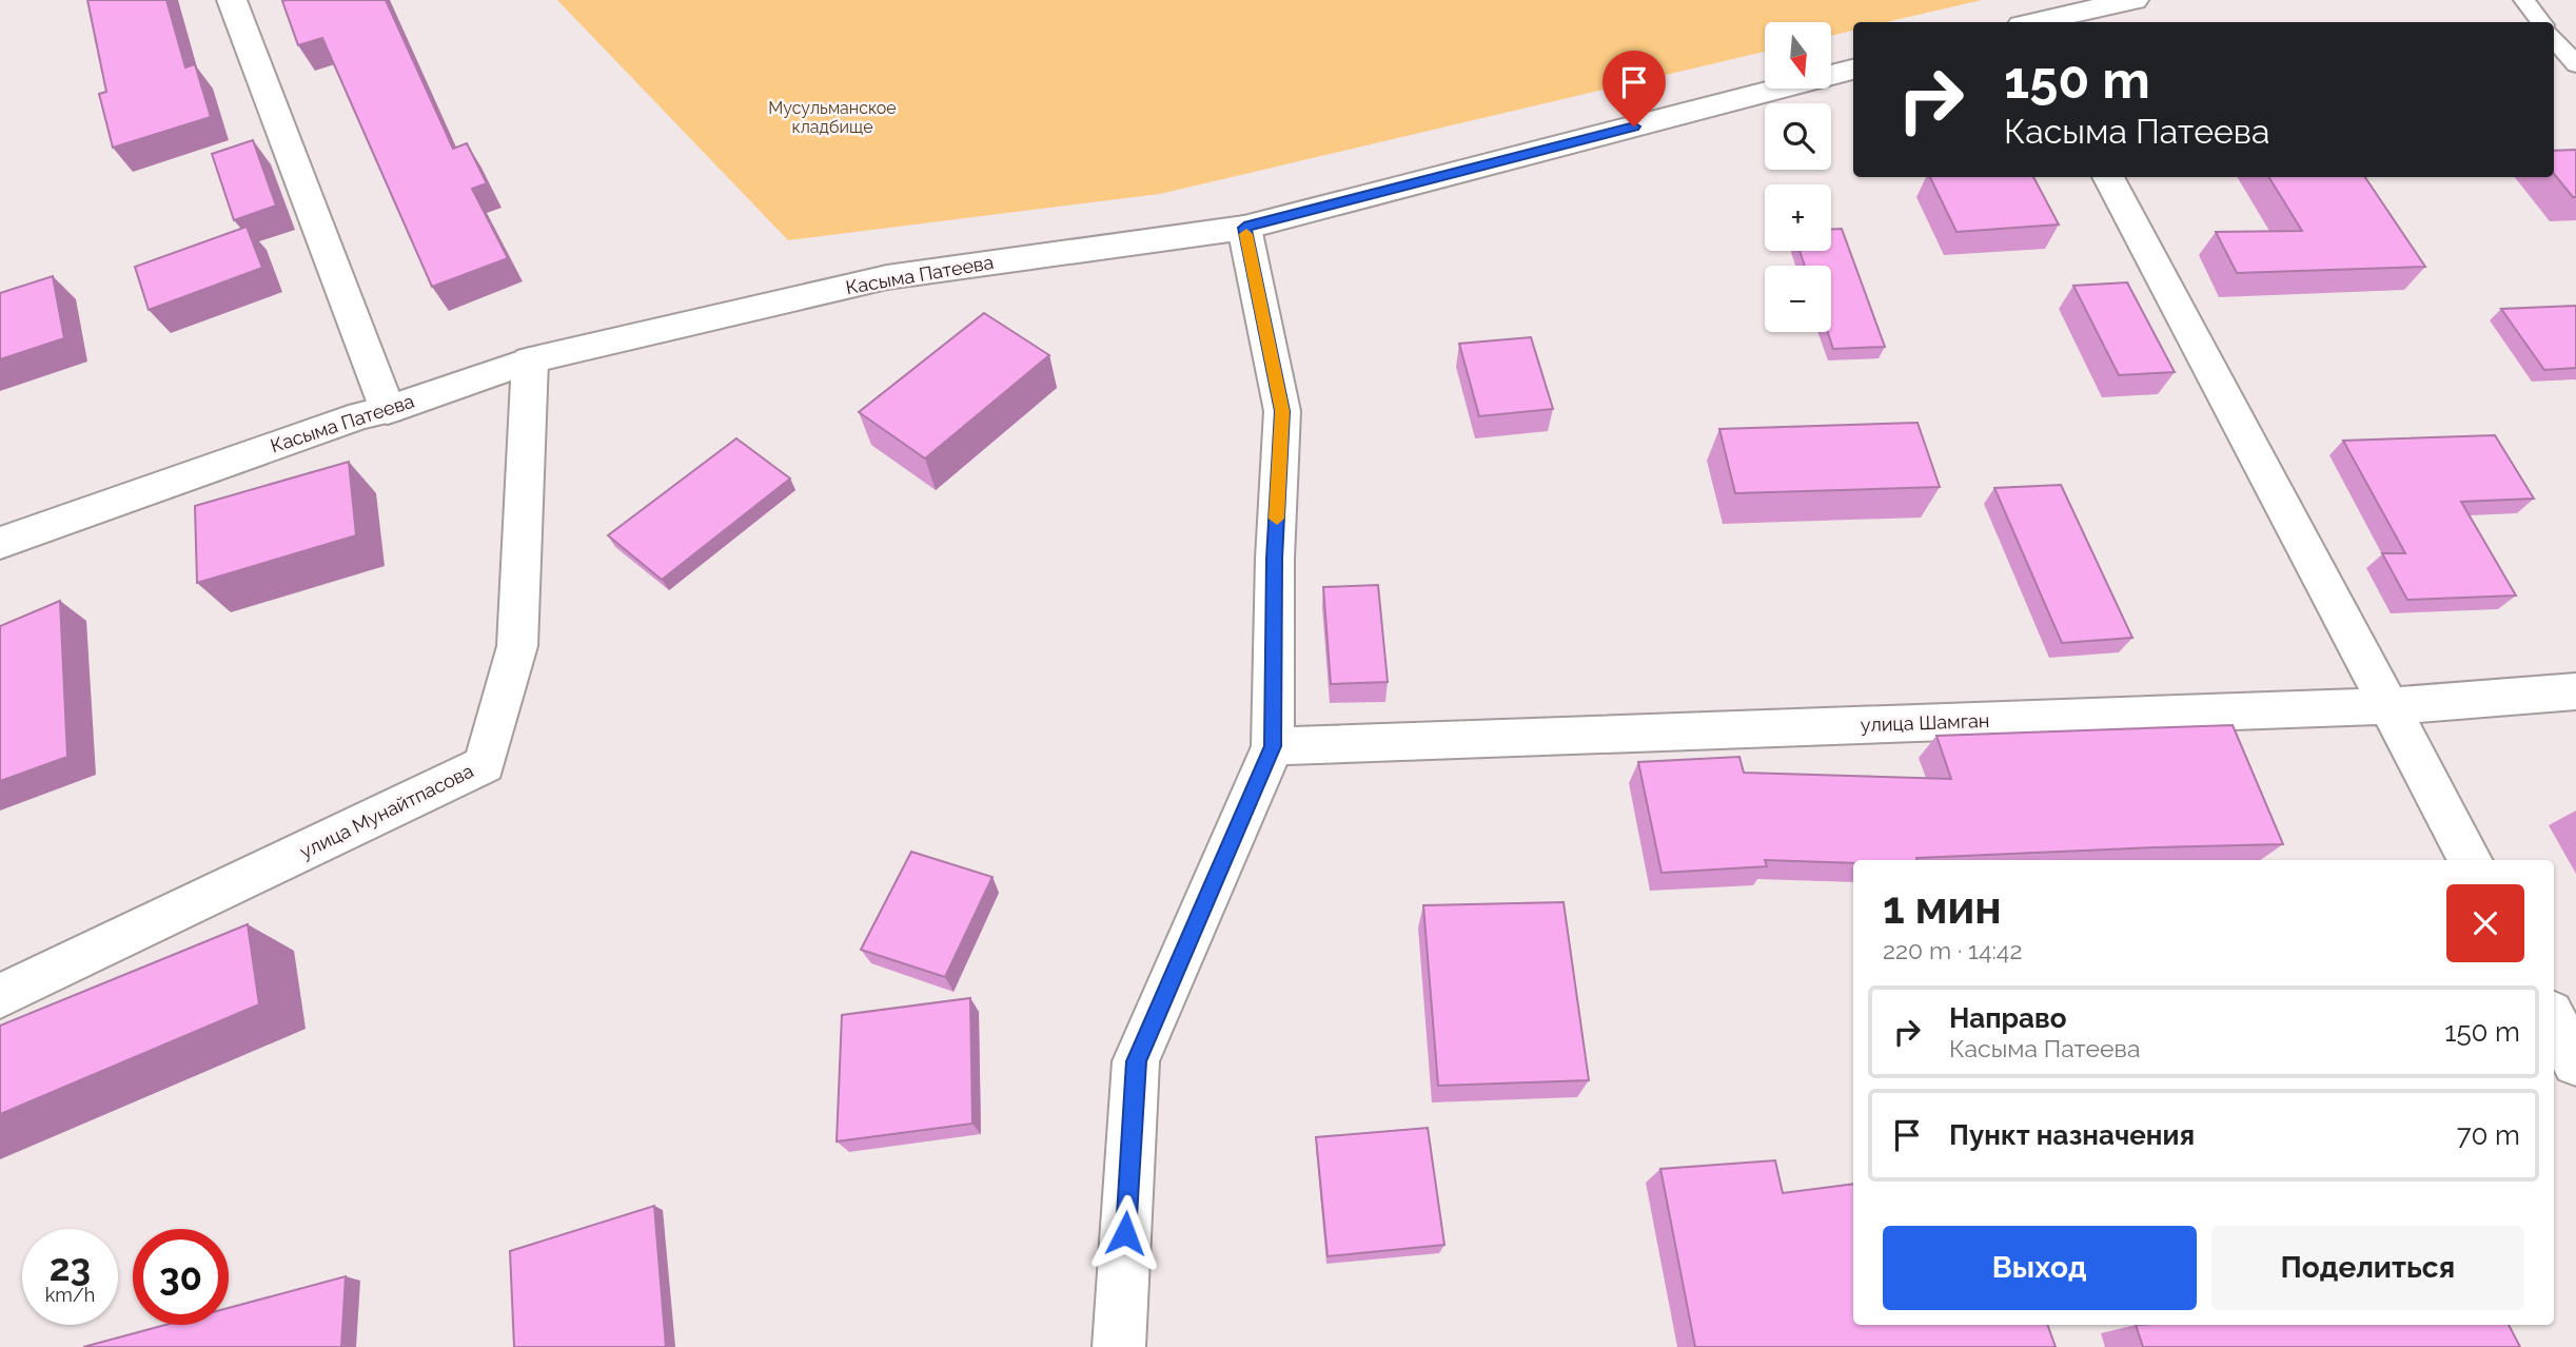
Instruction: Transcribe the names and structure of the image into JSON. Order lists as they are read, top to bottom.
{
  "streets": {
    "street": ["Касыма Патеева", "улица Шамган", "улица Мунайтпасова"]
  },
  "crossings": [
    ["Касыма Патеева", "улица Мунайтпасова"]
  ],
  "parks": ["Мусульманское кладбище"],
  "north": "bottom",
  "page": {
    "map_buttons": ["+", "−"],
    "turn": ["150 m", "Касыма Патеева"],
    "heading": ["1 мин", "220 m · 14:42"],
    "list": [
      {
        "name": "Направо",
        "note": "Касыма Патеева",
        "value": "150 m"
      },
      {
        "name": "Пункт назначения",
        "value": "70 m"
      }
    ],
    "buttons": ["Выход", "Поделиться"],
    "speed": "23 km/h",
    "limit": "30"
  }
}
